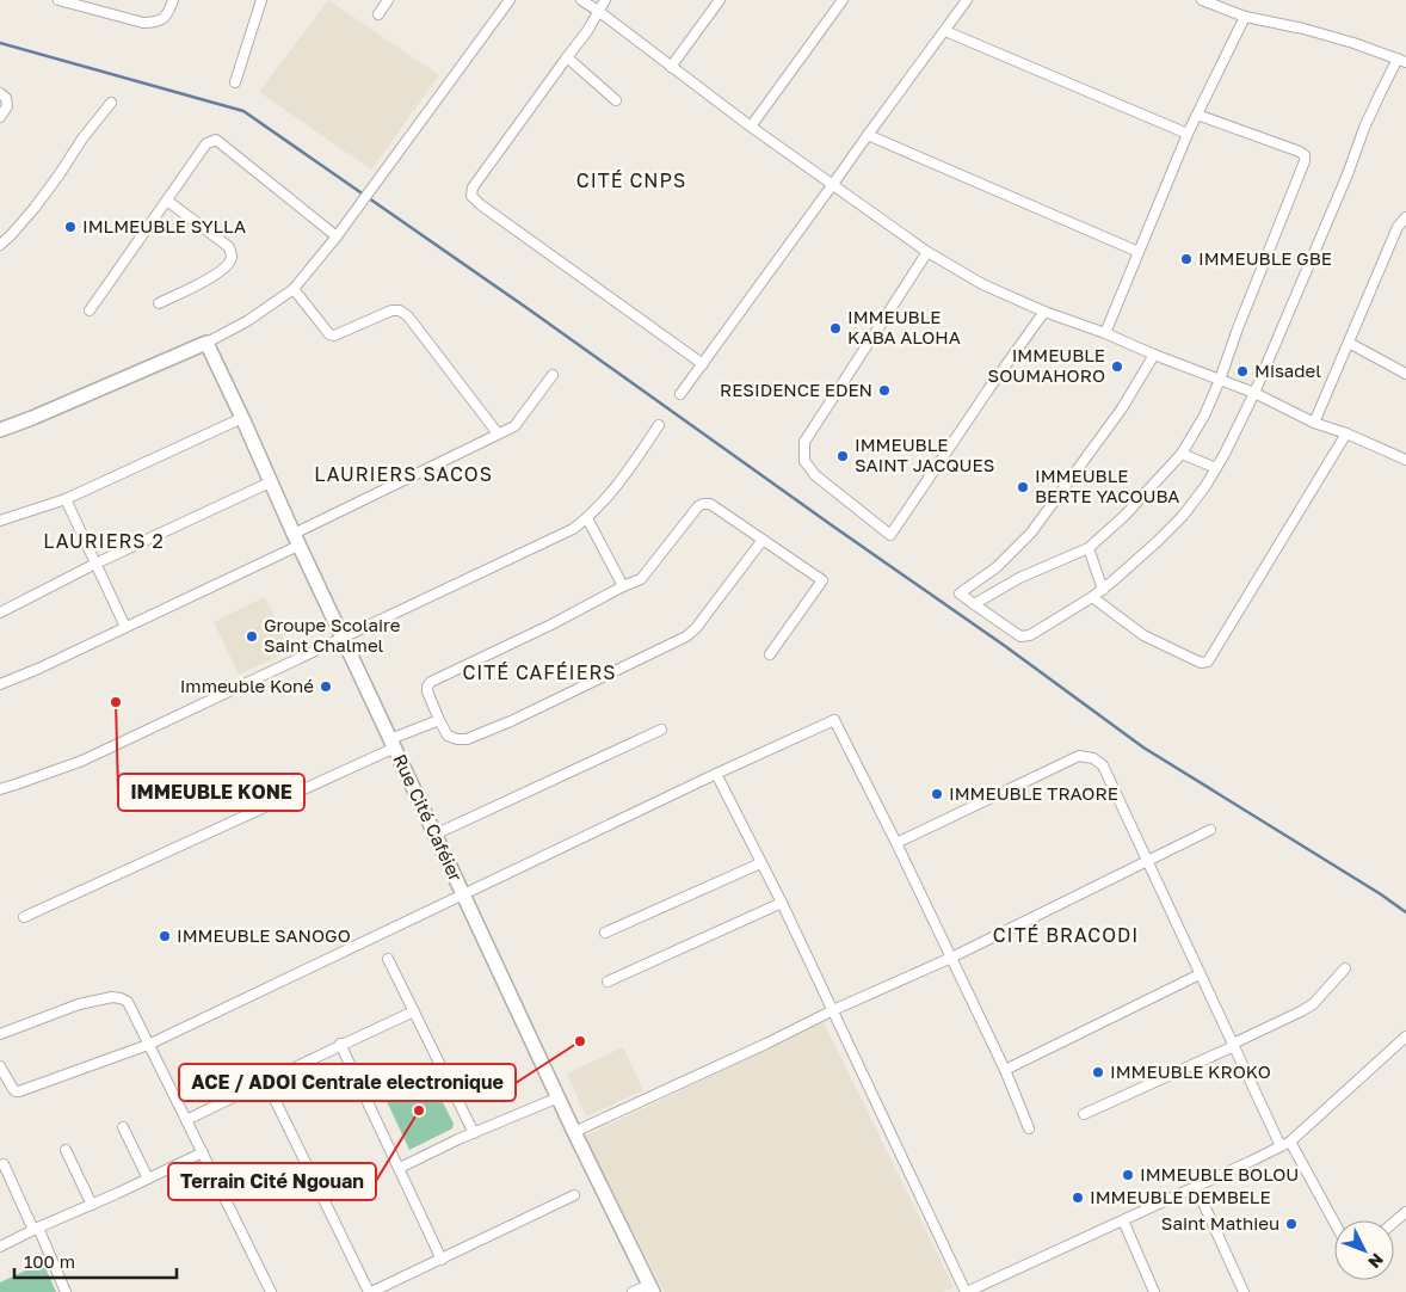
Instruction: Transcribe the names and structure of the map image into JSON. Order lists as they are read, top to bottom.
{
  "streets": {
    "street": ["Rue Cité Caféier"]
  },
  "districts": [
    "CITÉ CNPS",
    "LAURIERS SACOS",
    "LAURIERS 2",
    "CITÉ CAFÉIERS",
    "CITÉ BRACODI"
  ],
  "places": [
    "IMLMEUBLE SYLLA",
    "IMMEUBLE GBE",
    "IMMEUBLE KABA ALOHA",
    "IMMEUBLE SOUMAHORO",
    "Misadel",
    "RESIDENCE EDEN",
    "IMMEUBLE SAINT JACQUES",
    "IMMEUBLE BERTE YACOUBA",
    "Groupe Scolaire Saint Chalmel",
    "Immeuble Koné",
    "IMMEUBLE KONE",
    "IMMEUBLE TRAORE",
    "IMMEUBLE SANOGO",
    "ACE / ADOI Centrale electronique",
    "IMMEUBLE KROKO",
    "Terrain Cité Ngouan",
    "IMMEUBLE BOLOU",
    "IMMEUBLE DEMBELE",
    "Saint Mathieu"
  ],
  "scale_bar": "100 m",
  "north": "bottom right"
}
